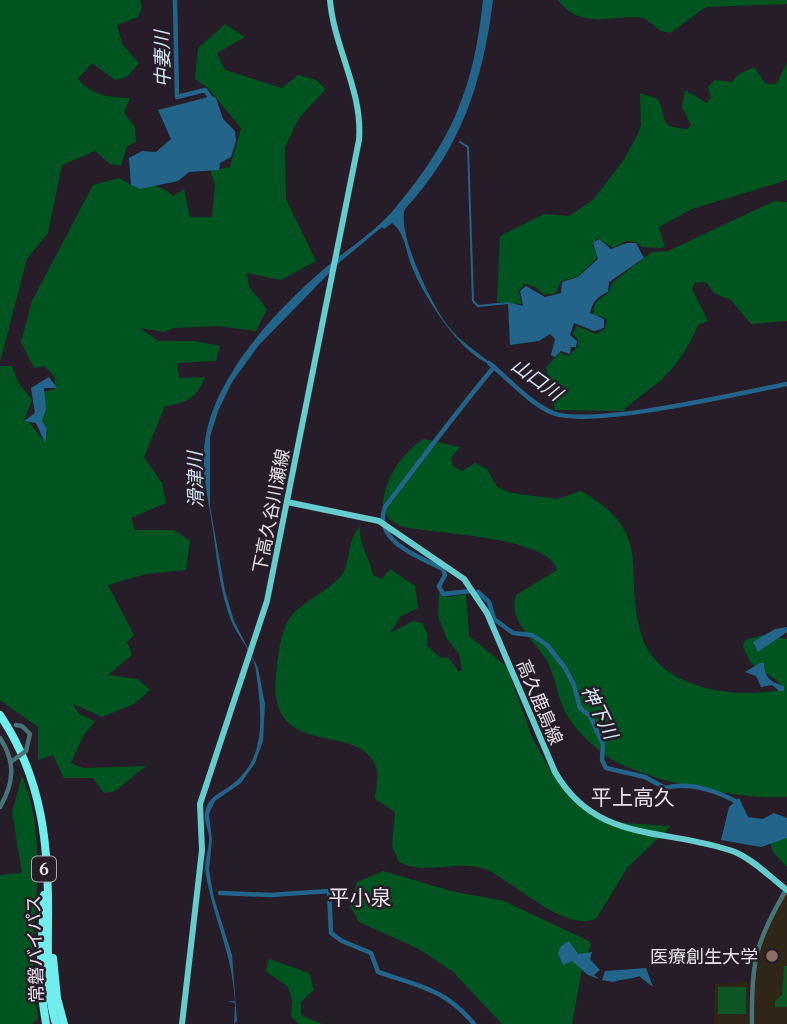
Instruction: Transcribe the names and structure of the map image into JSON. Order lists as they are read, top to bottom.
{
  "streets": {
    "highway": ["6", "常磐バイパス"],
    "main road": ["下高久谷川瀬線", "高久鹿島線"]
  },
  "crossings": [
    ["下高久谷川瀬線", "高久鹿島線"]
  ],
  "districts": ["平上高久", "平小泉"],
  "water": [
    "中妻川",
    "山口川",
    "滑津川",
    "神下川"
  ],
  "places": ["医療創生大学"]
}
